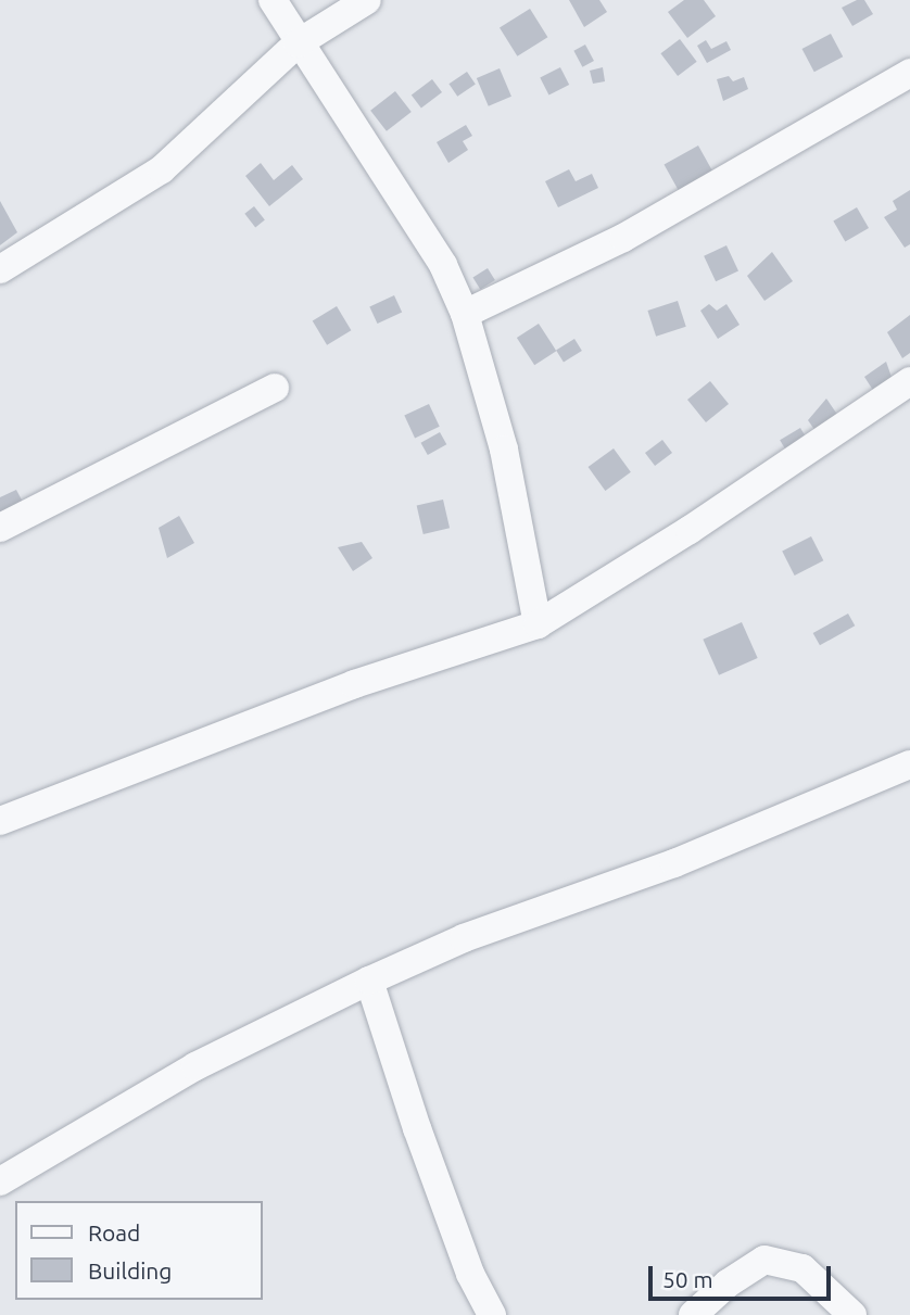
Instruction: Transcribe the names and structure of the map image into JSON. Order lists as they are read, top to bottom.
{
  "legend": ["Road", "Building"],
  "scale_bar": "50 m"
}
